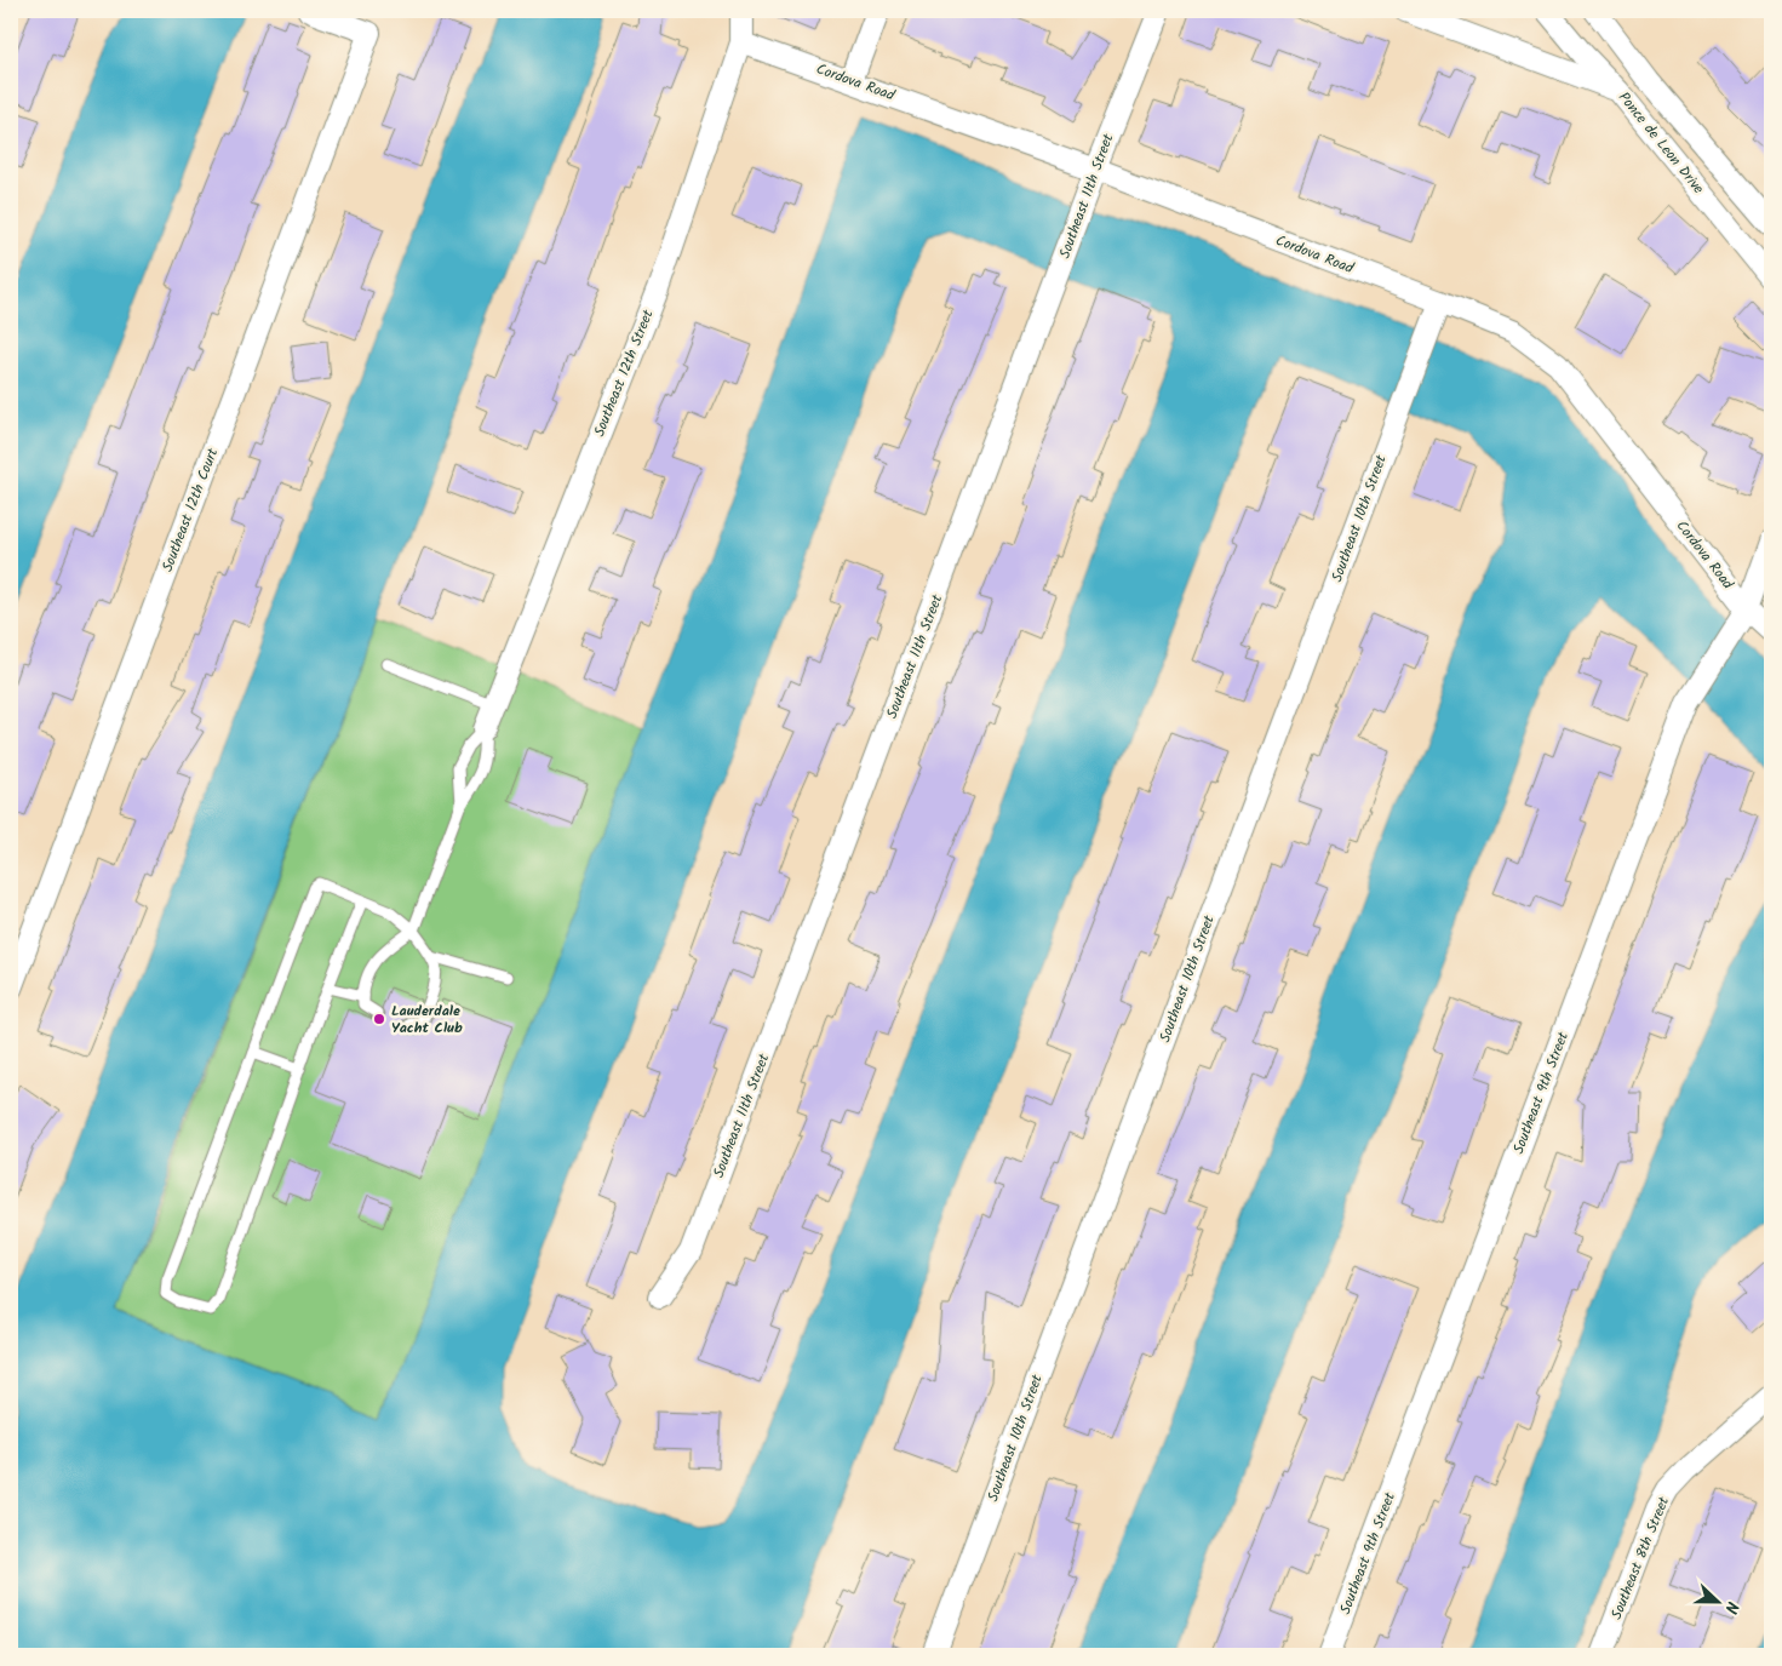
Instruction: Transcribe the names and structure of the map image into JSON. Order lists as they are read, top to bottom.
{
  "streets": {
    "street": [
      "Cordova Road",
      "Ponce de Leon Drive",
      "Southeast 11th Street",
      "Southeast 12th Street",
      "Southeast 12th Court",
      "Southeast 10th Street",
      "Southeast 9th Street",
      "Southeast 8th Street"
    ]
  },
  "crossings": [
    ["Cordova Road", "Southeast 11th Street"],
    ["Cordova Road", "Southeast 12th Street"],
    ["Cordova Road", "Southeast 10th Street"],
    ["Cordova Road", "Southeast 9th Street"]
  ],
  "places": ["Lauderdale Yacht Club"],
  "north": "right"
}
